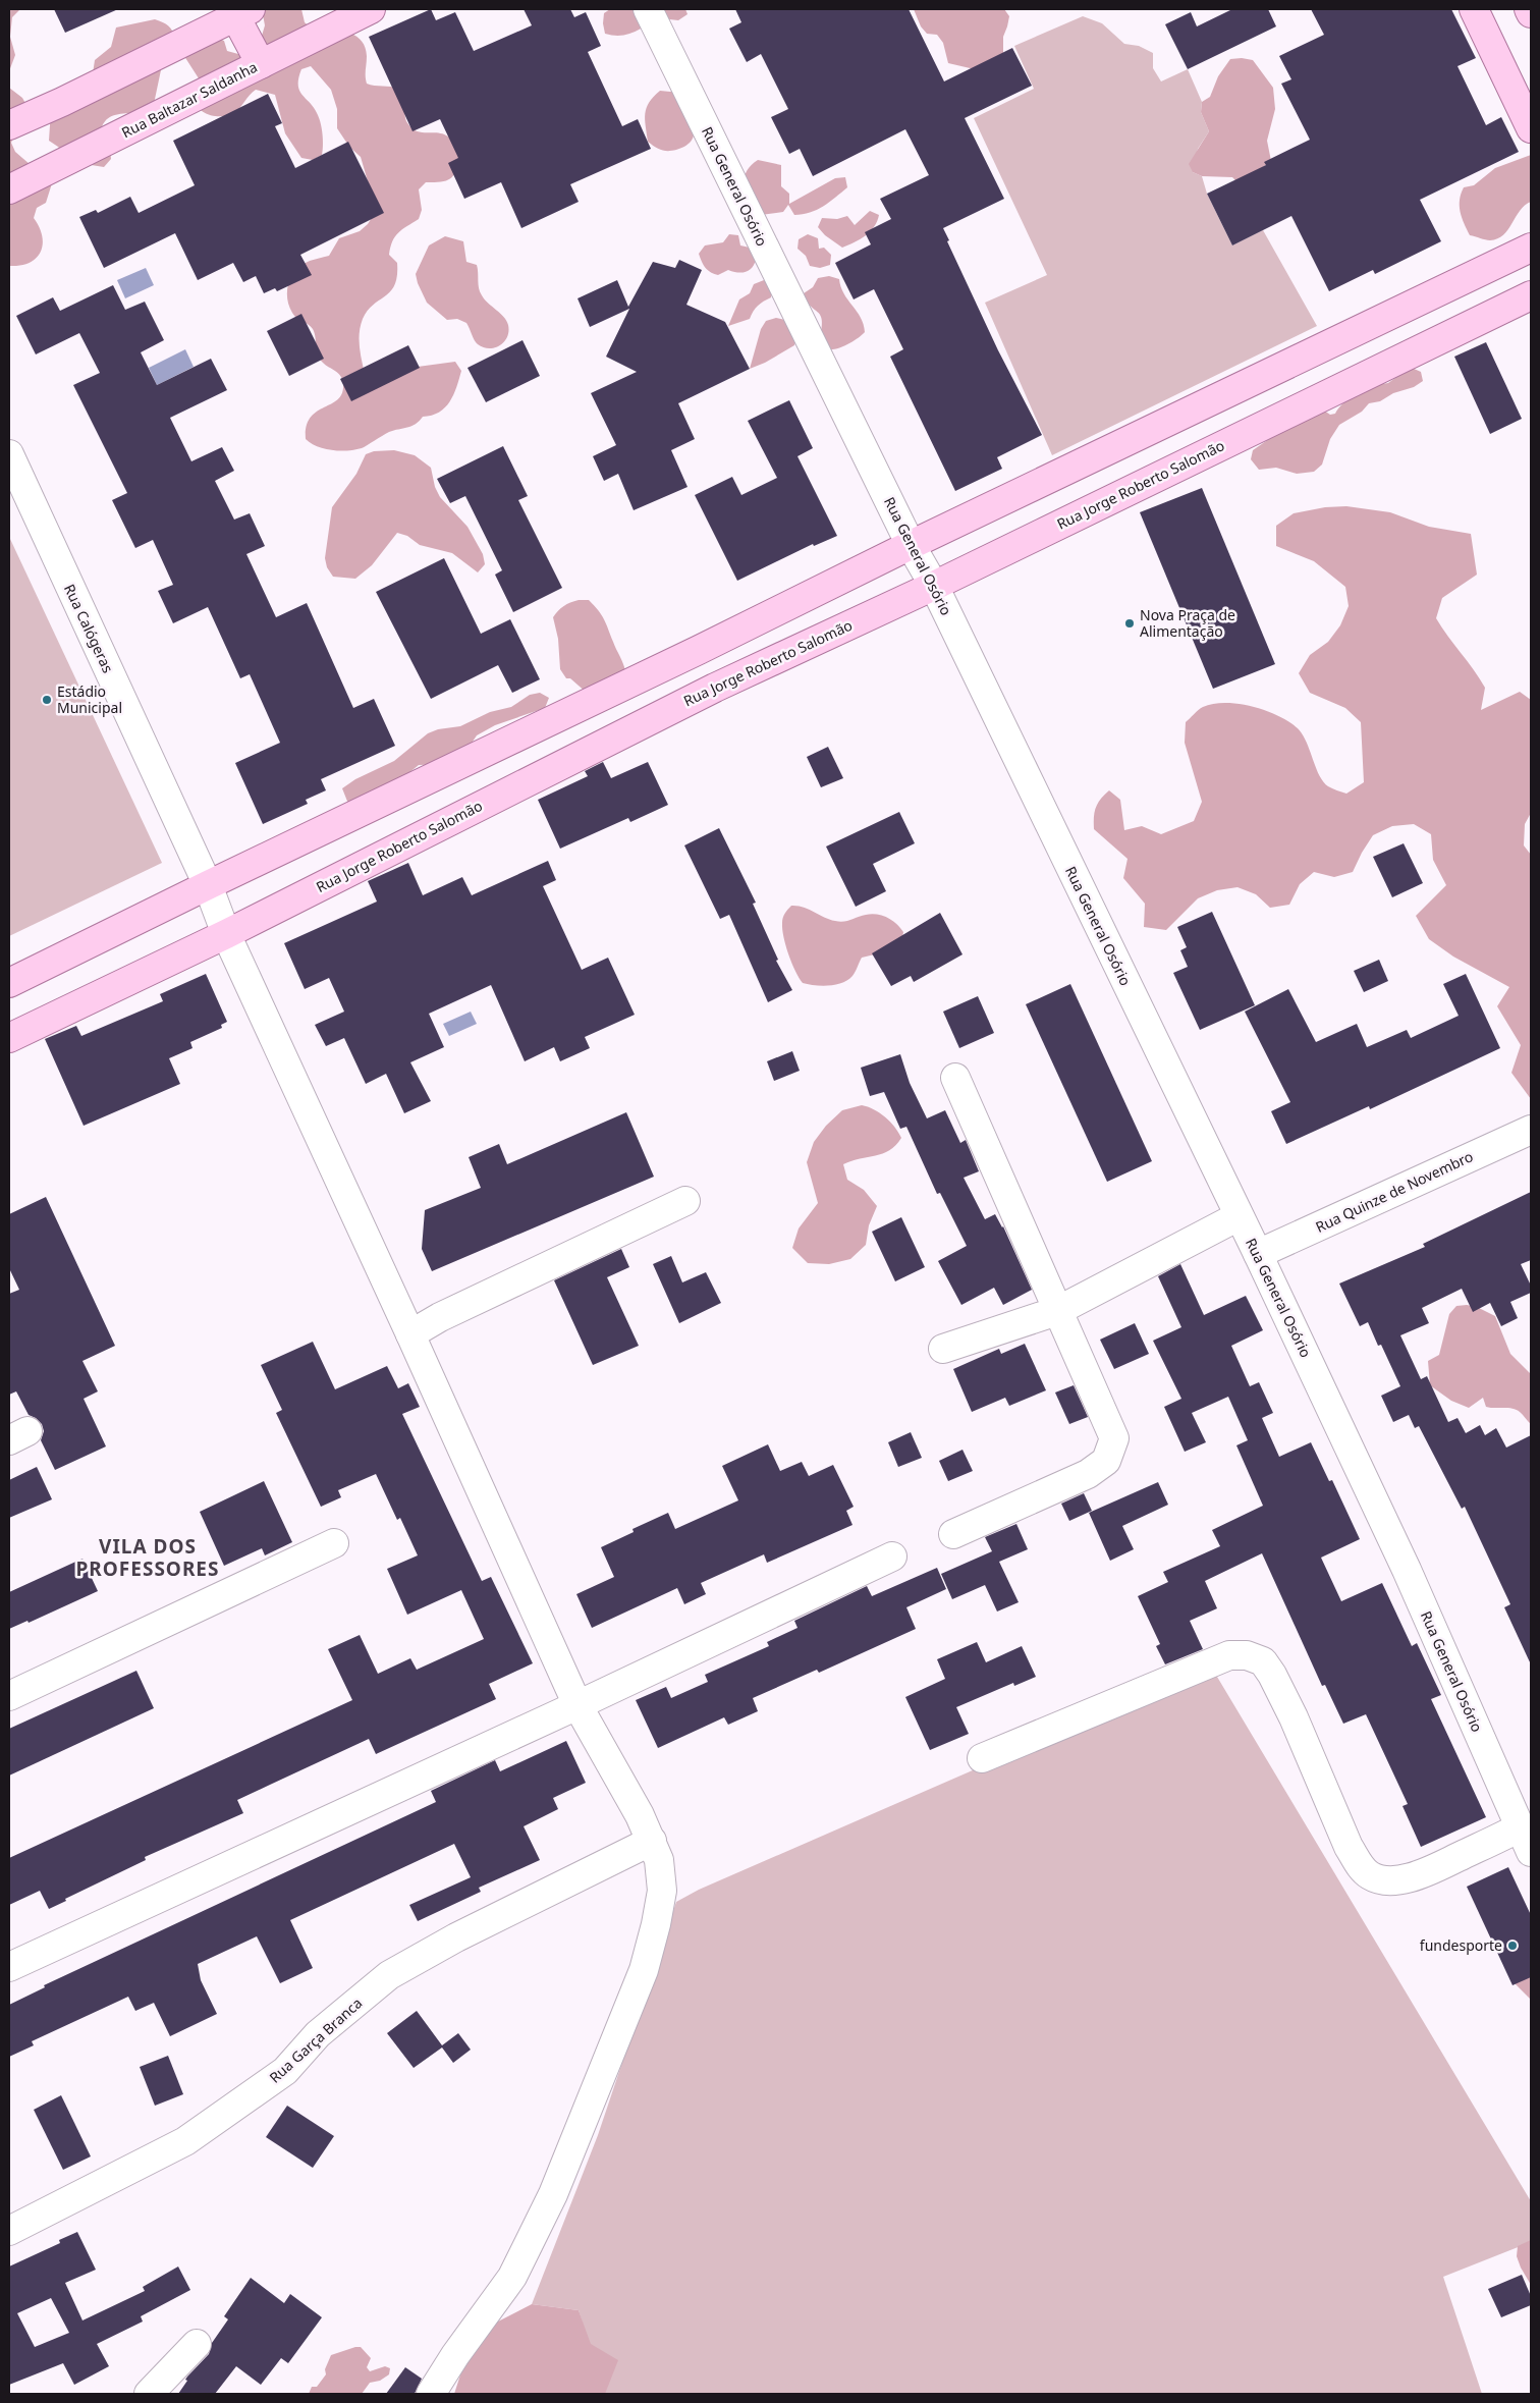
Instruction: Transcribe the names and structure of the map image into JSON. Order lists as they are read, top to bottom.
{
  "streets": {
    "main road": ["Rua Baltazar Saldanha", "Rua Jorge Roberto Salomão"],
    "street": [
      "Rua General Osório",
      "Rua Calógeras",
      "Rua Quinze de Novembro",
      "Rua Garça Branca"
    ]
  },
  "crossings": [
    ["Rua General Osório", "Rua Jorge Roberto Salomão"],
    ["Rua General Osório", "Rua Quinze de Novembro"],
    ["Rua Jorge Roberto Salomão", "Rua Calógeras"],
    ["Rua Calógeras", "Rua Garça Branca"]
  ],
  "districts": ["VILA DOS PROFESSORES"],
  "places": ["Nova Praça de Alimentação", "Estádio Municipal", "fundesporte"]
}
